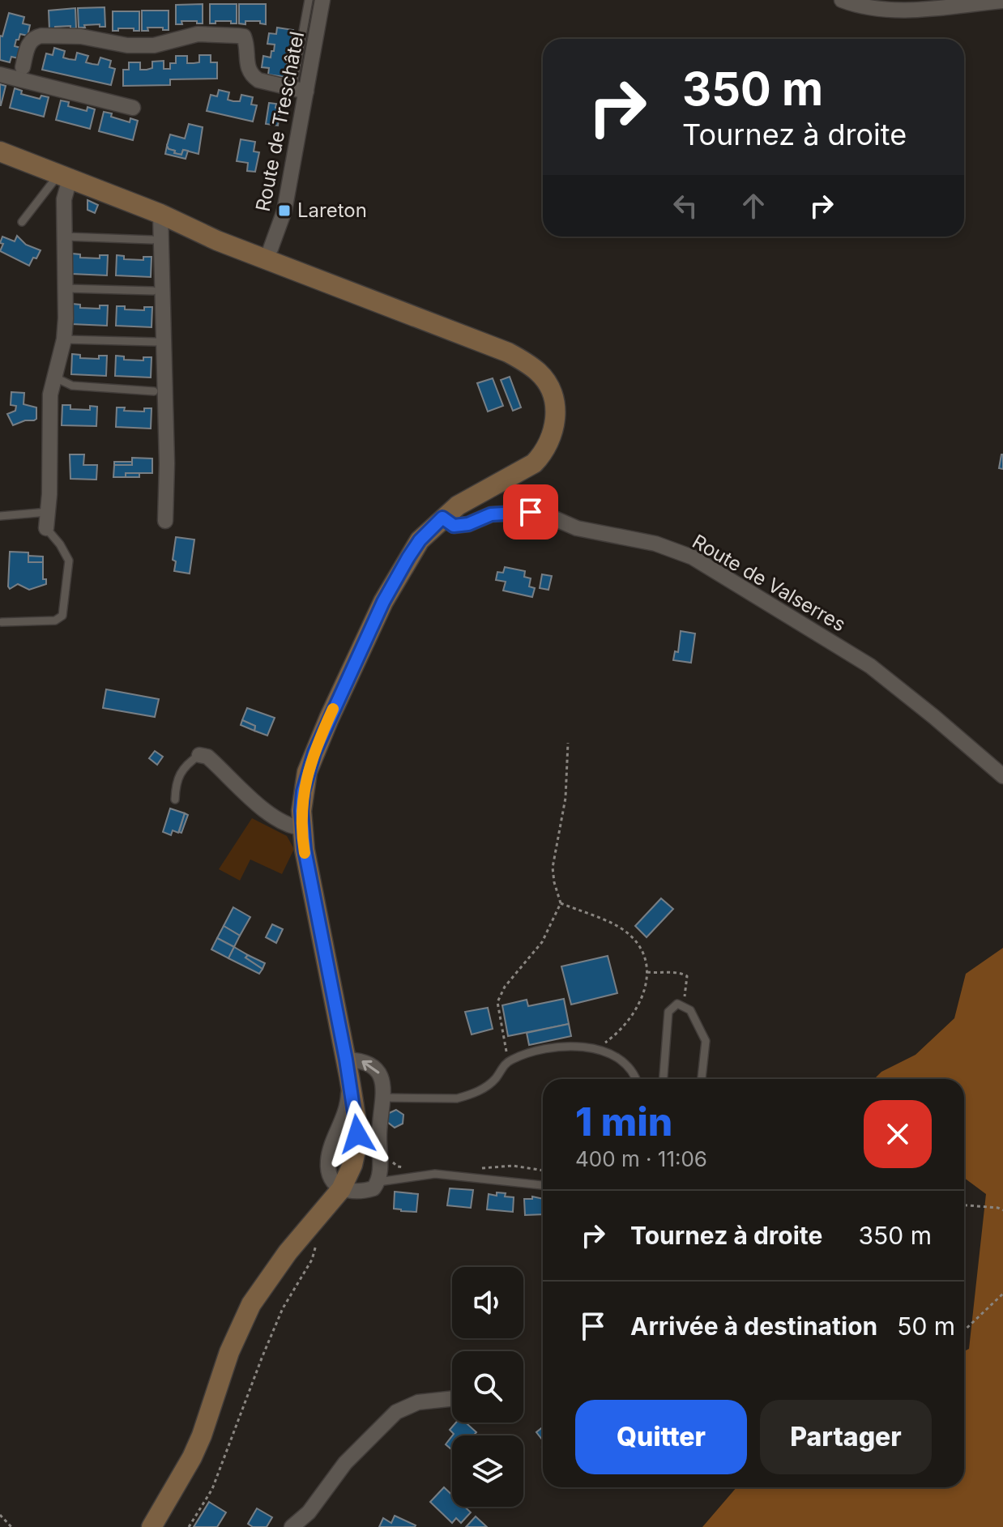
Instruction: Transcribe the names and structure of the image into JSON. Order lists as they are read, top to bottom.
{
  "streets": {
    "street": ["Route de Treschâtel", "Route de Valserres"]
  },
  "places": {
    "transit": ["Lareton"]
  },
  "page": {
    "turn": ["350 m", "Tournez à droite"],
    "heading": ["1 min", "400 m · 11:06"],
    "list": [
      {
        "name": "Tournez à droite",
        "value": "350 m"
      },
      {
        "name": "Arrivée à destination",
        "value": "50 m"
      }
    ],
    "buttons": ["Quitter", "Partager"]
  }
}
